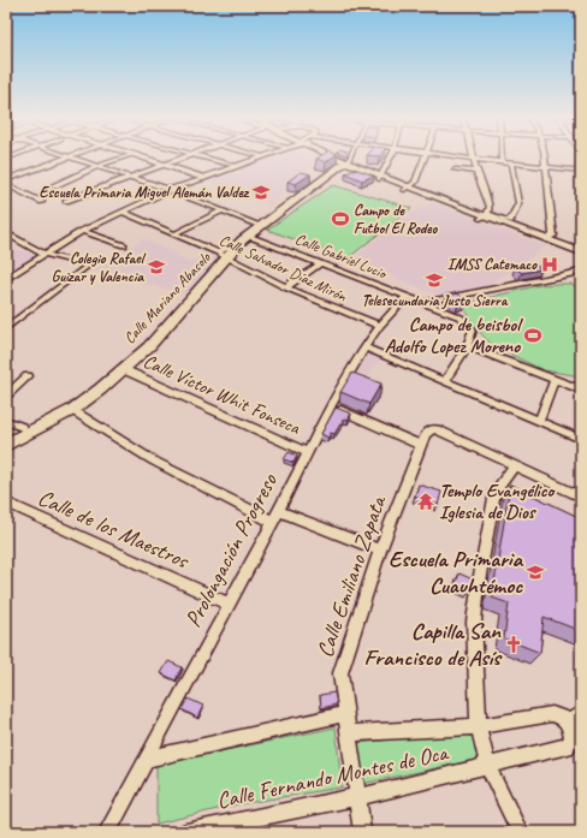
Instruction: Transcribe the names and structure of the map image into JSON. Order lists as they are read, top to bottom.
{
  "streets": {
    "main road": ["Calle Mariano Abasolo"],
    "street": [
      "Calle Gabriel Lucio",
      "Calle Salvador Díaz Mirón",
      "Calle Víctor Whit Fonseca",
      "Calle de los Maestros",
      "Prolongación Progreso",
      "Calle Emiliano Zapata",
      "Calle Fernando Montes de Oca"
    ]
  },
  "crossings": [
    ["Calle Gabriel Lucio", "Calle Mariano Abasolo"],
    ["Calle Gabriel Lucio", "Prolongación Progreso"],
    ["Calle Salvador Díaz Mirón", "Calle Mariano Abasolo"],
    ["Calle Salvador Díaz Mirón", "Prolongación Progreso"],
    ["Calle Mariano Abasolo", "Calle Víctor Whit Fonseca"],
    ["Calle Víctor Whit Fonseca", "Prolongación Progreso"],
    ["Calle de los Maestros", "Prolongación Progreso"],
    ["Calle Emiliano Zapata", "Calle Fernando Montes de Oca"]
  ],
  "places": {
    "school or university": [
      "Escuela Primaria Miguel Alemán Valdez",
      "Colegio Rafael Guizar y Valencia",
      "Telesecundaria Justo Sierra",
      "Escuela Primaria Cuauhtémoc"
    ],
    "sports": ["Campo de Futbol El Rodeo", "Campo de beisbol Adolfo Lopez Moreno"],
    "hospital": ["IMSS Catemaco"],
    "temple": ["Templo Evangélico Iglesia de Dios"],
    "church": ["Capilla San Francisco de Asís"]
  }
}
